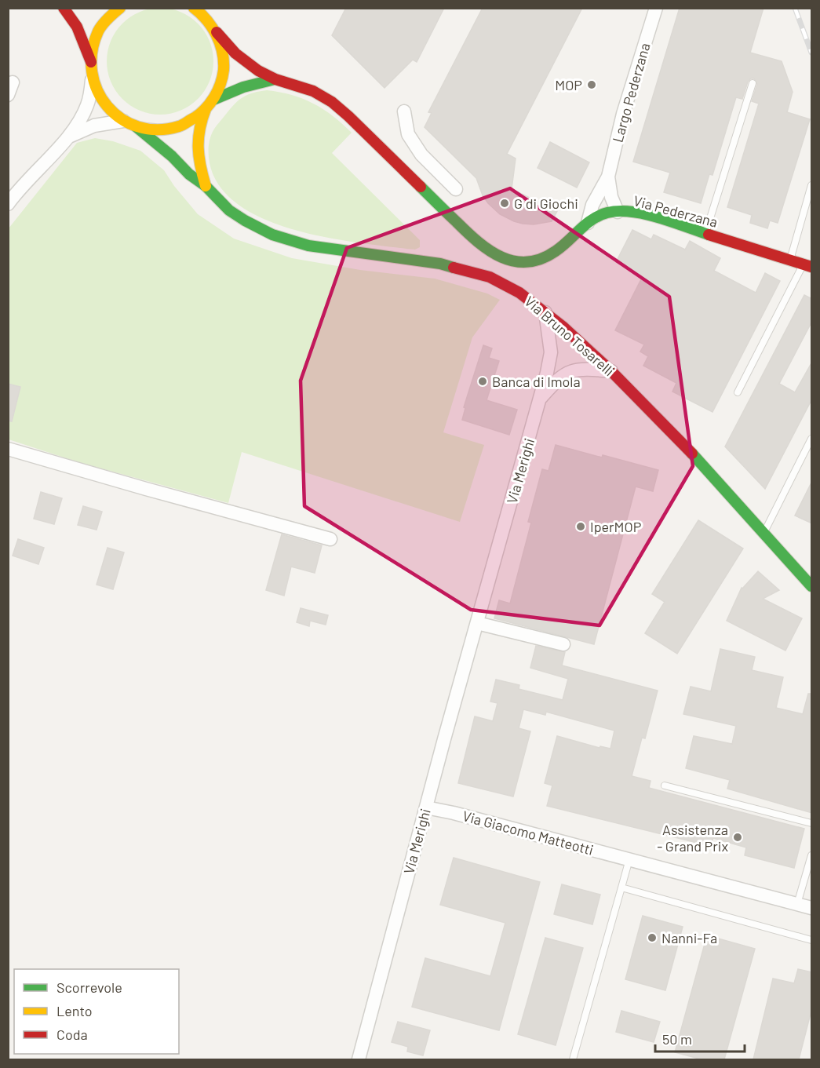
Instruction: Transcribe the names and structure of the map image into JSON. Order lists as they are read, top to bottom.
{
  "streets": {
    "main road": ["Via Pederzana", "Via Bruno Tosarelli"],
    "street": ["Largo Pederzana", "Via Merighi", "Via Giacomo Matteotti"]
  },
  "crossings": [
    ["Largo Pederzana", "Via Pederzana"],
    ["Via Bruno Tosarelli", "Via Merighi"],
    ["Via Merighi", "Via Giacomo Matteotti"]
  ],
  "places": [
    "MOP",
    "G di Giochi",
    "Banca di Imola",
    "IperMOP",
    "Assistenza - Grand Prix",
    "Nanni-Fa"
  ],
  "legend": ["Scorrevole", "Lento", "Coda"],
  "scale_bar": "50 m"
}
